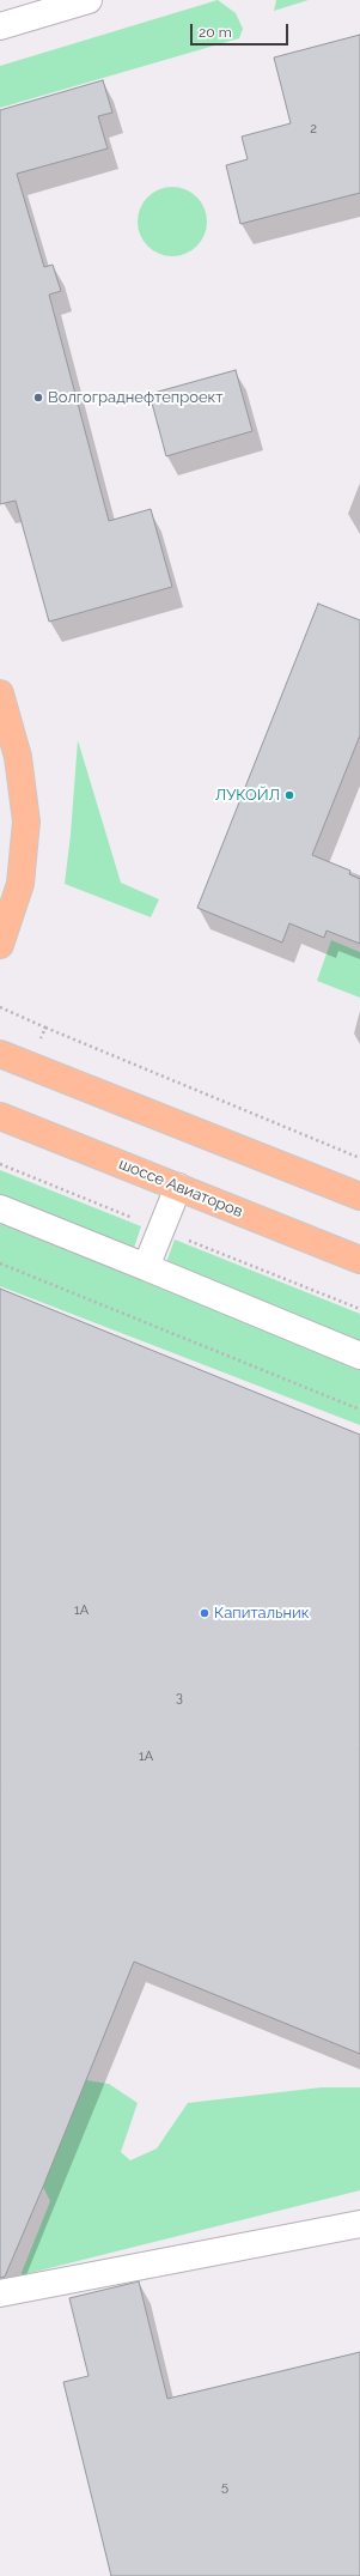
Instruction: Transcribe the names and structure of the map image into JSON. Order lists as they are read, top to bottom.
{
  "streets": {
    "main road": ["шоссе Авиаторов"]
  },
  "places": ["Волгограднефтепроект", "ЛУКОЙЛ", "Капитальник"],
  "house_numbers": [
    "2",
    "1А",
    "3",
    "1А",
    "5"
  ],
  "scale_bar": "20 m"
}
